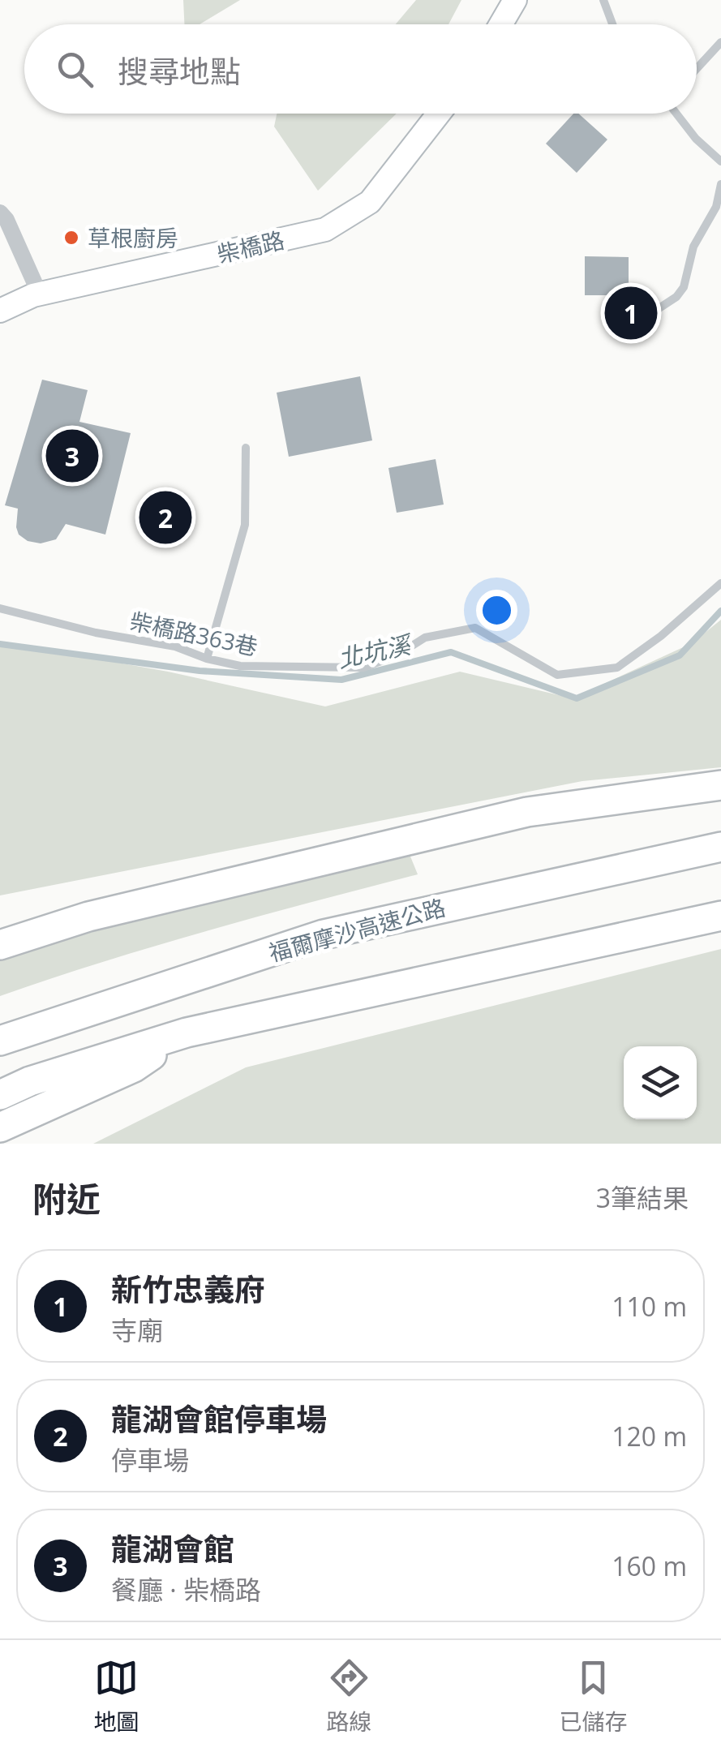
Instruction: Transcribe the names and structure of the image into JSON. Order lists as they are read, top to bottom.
{
  "streets": {
    "highway": ["福爾摩沙高速公路"],
    "main road": ["柴橋路"],
    "lane": ["柴橋路363巷"]
  },
  "water": ["北坑溪"],
  "places": ["草根廚房"],
  "page": {
    "search": "搜尋地點",
    "pins": ["1", "3", "2"],
    "heading": ["附近", "3筆結果"],
    "list": [
      {
        "mark": "1",
        "name": "新竹忠義府",
        "note": "寺廟",
        "value": "110 m"
      },
      {
        "mark": "2",
        "name": "龍湖會館停車場",
        "note": "停車場",
        "value": "120 m"
      },
      {
        "mark": "3",
        "name": "龍湖會館",
        "note": "餐廳 · 柴橋路",
        "value": "160 m"
      }
    ],
    "nav": ["地圖", "路線", "已儲存"]
  }
}
